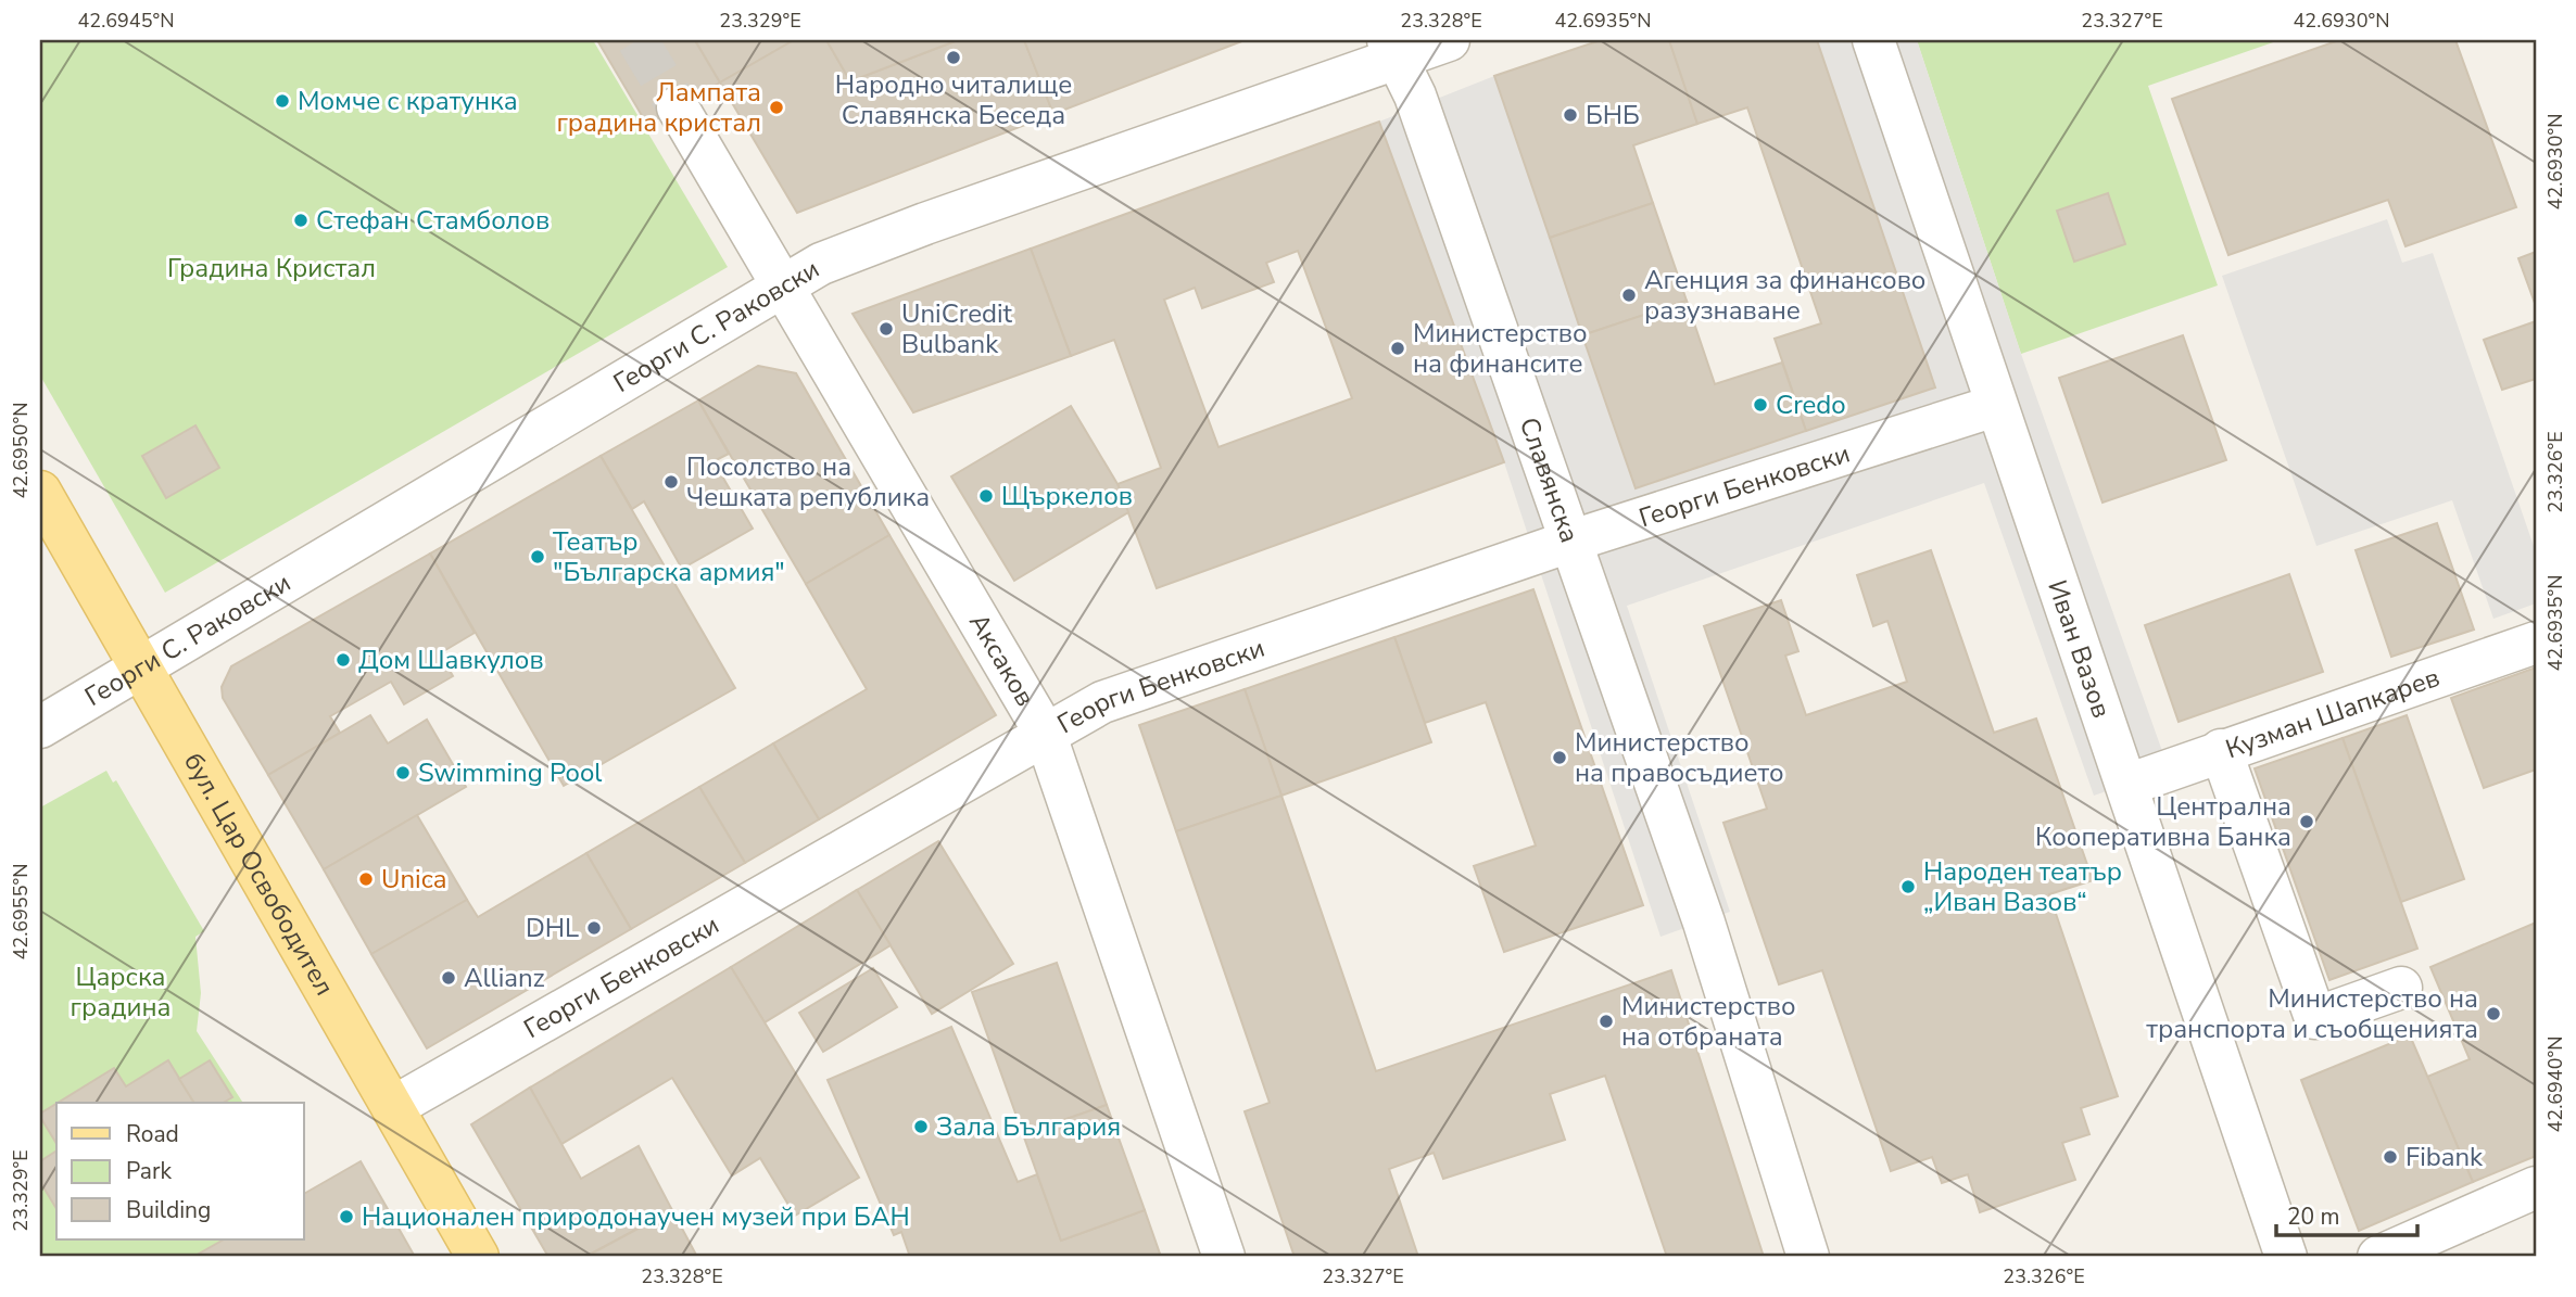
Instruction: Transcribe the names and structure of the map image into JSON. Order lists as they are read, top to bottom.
{
  "streets": {
    "main road": ["бул. Цар Освободител"],
    "street": [
      "Георги С. Раковски",
      "Славянска",
      "Георги Бенковски",
      "Иван Вазов",
      "Аксаков",
      "Кузман Шапкарев"
    ]
  },
  "crossings": [
    ["Георги С. Раковски", "Славянска"],
    ["Георги С. Раковски", "Аксаков"],
    ["Георги С. Раковски", "бул. Цар Освободител"],
    ["Славянска", "Георги Бенковски"],
    ["Георги Бенковски", "Иван Вазов"],
    ["Георги Бенковски", "Аксаков"],
    ["Георги Бенковски", "бул. Цар Освободител"],
    ["Иван Вазов", "Кузман Шапкарев"]
  ],
  "parks": ["Градина Кристал", "Царска градина"],
  "places": [
    "Народно читалище Славянска Беседа",
    "Mомче с кратунка",
    "Лампата градина кристал",
    "БНБ",
    "Стефан Стамболов",
    "Агенция за финансово разузнаване",
    "UniCredit Bulbank",
    "Министерство на финансите",
    "Credo",
    "Посолство на Чешката република",
    "Щъркелов",
    "Театър \"Българска армия\"",
    "Дом Шавкулов",
    "Министерство на правосъдието",
    "Swimming Pool",
    "Централна Кооперативна Банка",
    "Unica",
    "Народен театър „Иван Вазов“",
    "DHL",
    "Allianz",
    "Министерство на транспорта и съобщенията",
    "Министерство на отбраната",
    "Зала България",
    "Fibank",
    "Национален природонаучен музей при БАН"
  ],
  "legend": ["Road", "Park", "Building"],
  "scale_bar": "20 m",
  "coordinates": [
    "42.6945°N",
    "23.329°E",
    "23.328°E",
    "42.6935°N",
    "23.327°E",
    "42.6930°N",
    "42.6950°N",
    "23.326°E",
    "42.6955°N",
    "42.6940°N"
  ]
}
